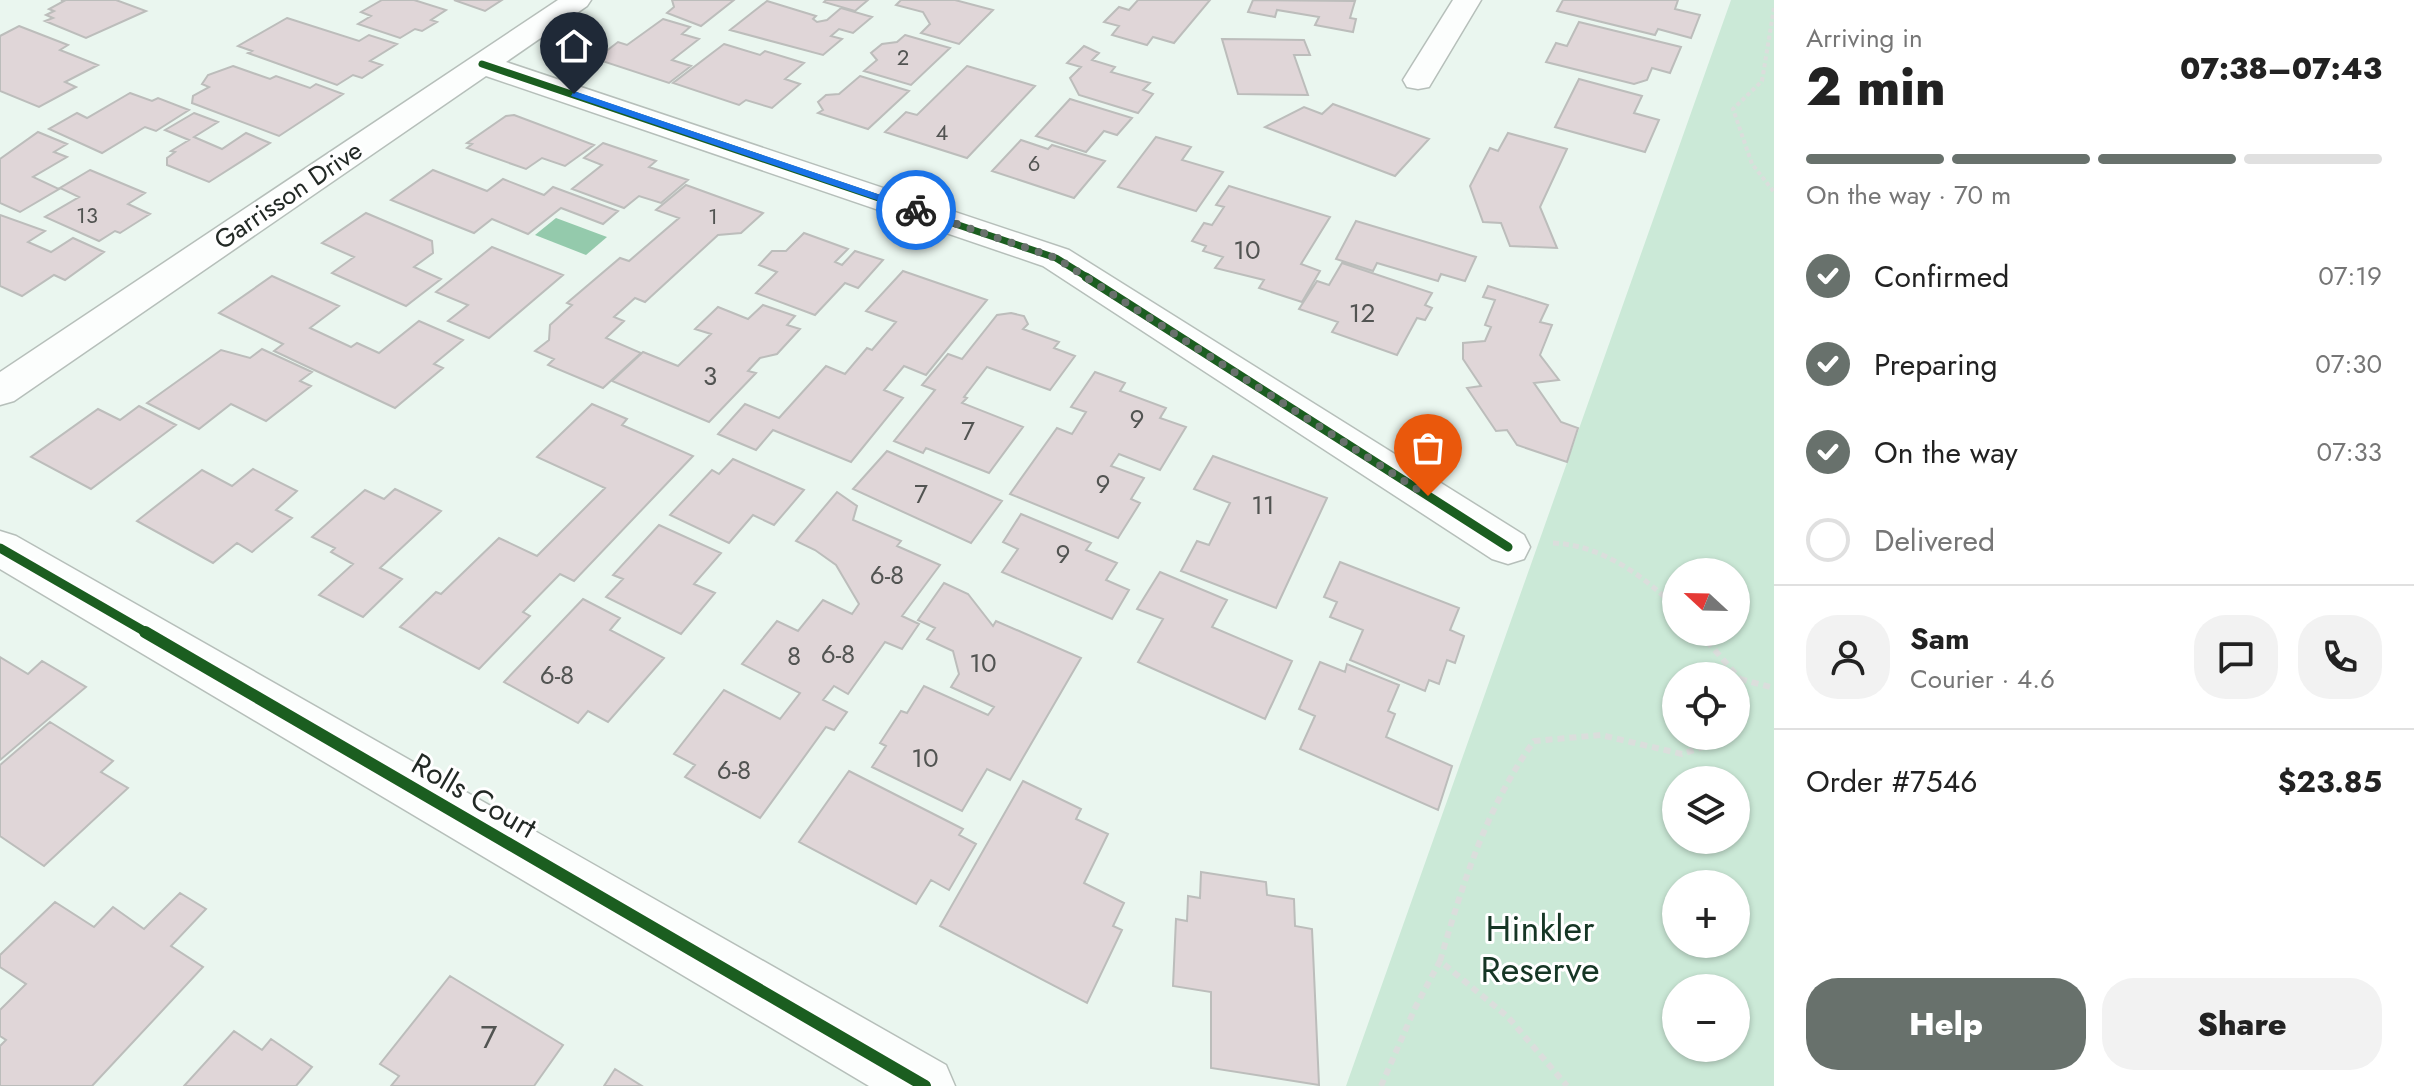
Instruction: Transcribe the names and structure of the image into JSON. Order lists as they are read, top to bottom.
{
  "streets": {
    "street": ["Garrisson Drive", "Rolls Court"]
  },
  "parks": ["Hinkler Reserve"],
  "house_numbers": [
    "2",
    "4",
    "6",
    "13",
    "1",
    "10",
    "12",
    "3",
    "9",
    "7",
    "9",
    "7",
    "11",
    "9",
    "6-8",
    "6-8",
    "8",
    "10",
    "6-8",
    "10",
    "6-8",
    "7"
  ],
  "north": "left",
  "page": {
    "heading": ["2 min", "Arriving in", "07:38–07:43"],
    "panel": [
      "Sam",
      "Courier · 4.6",
      "Order #7546",
      "$23.85"
    ],
    "bar": "On the way · 70 m",
    "list": [
      ["Confirmed", "07:19"],
      ["Preparing", "07:30"],
      ["On the way", "07:33"],
      "Delivered"
    ],
    "map_buttons": ["+", "−"],
    "buttons": ["Help", "Share"]
  }
}
